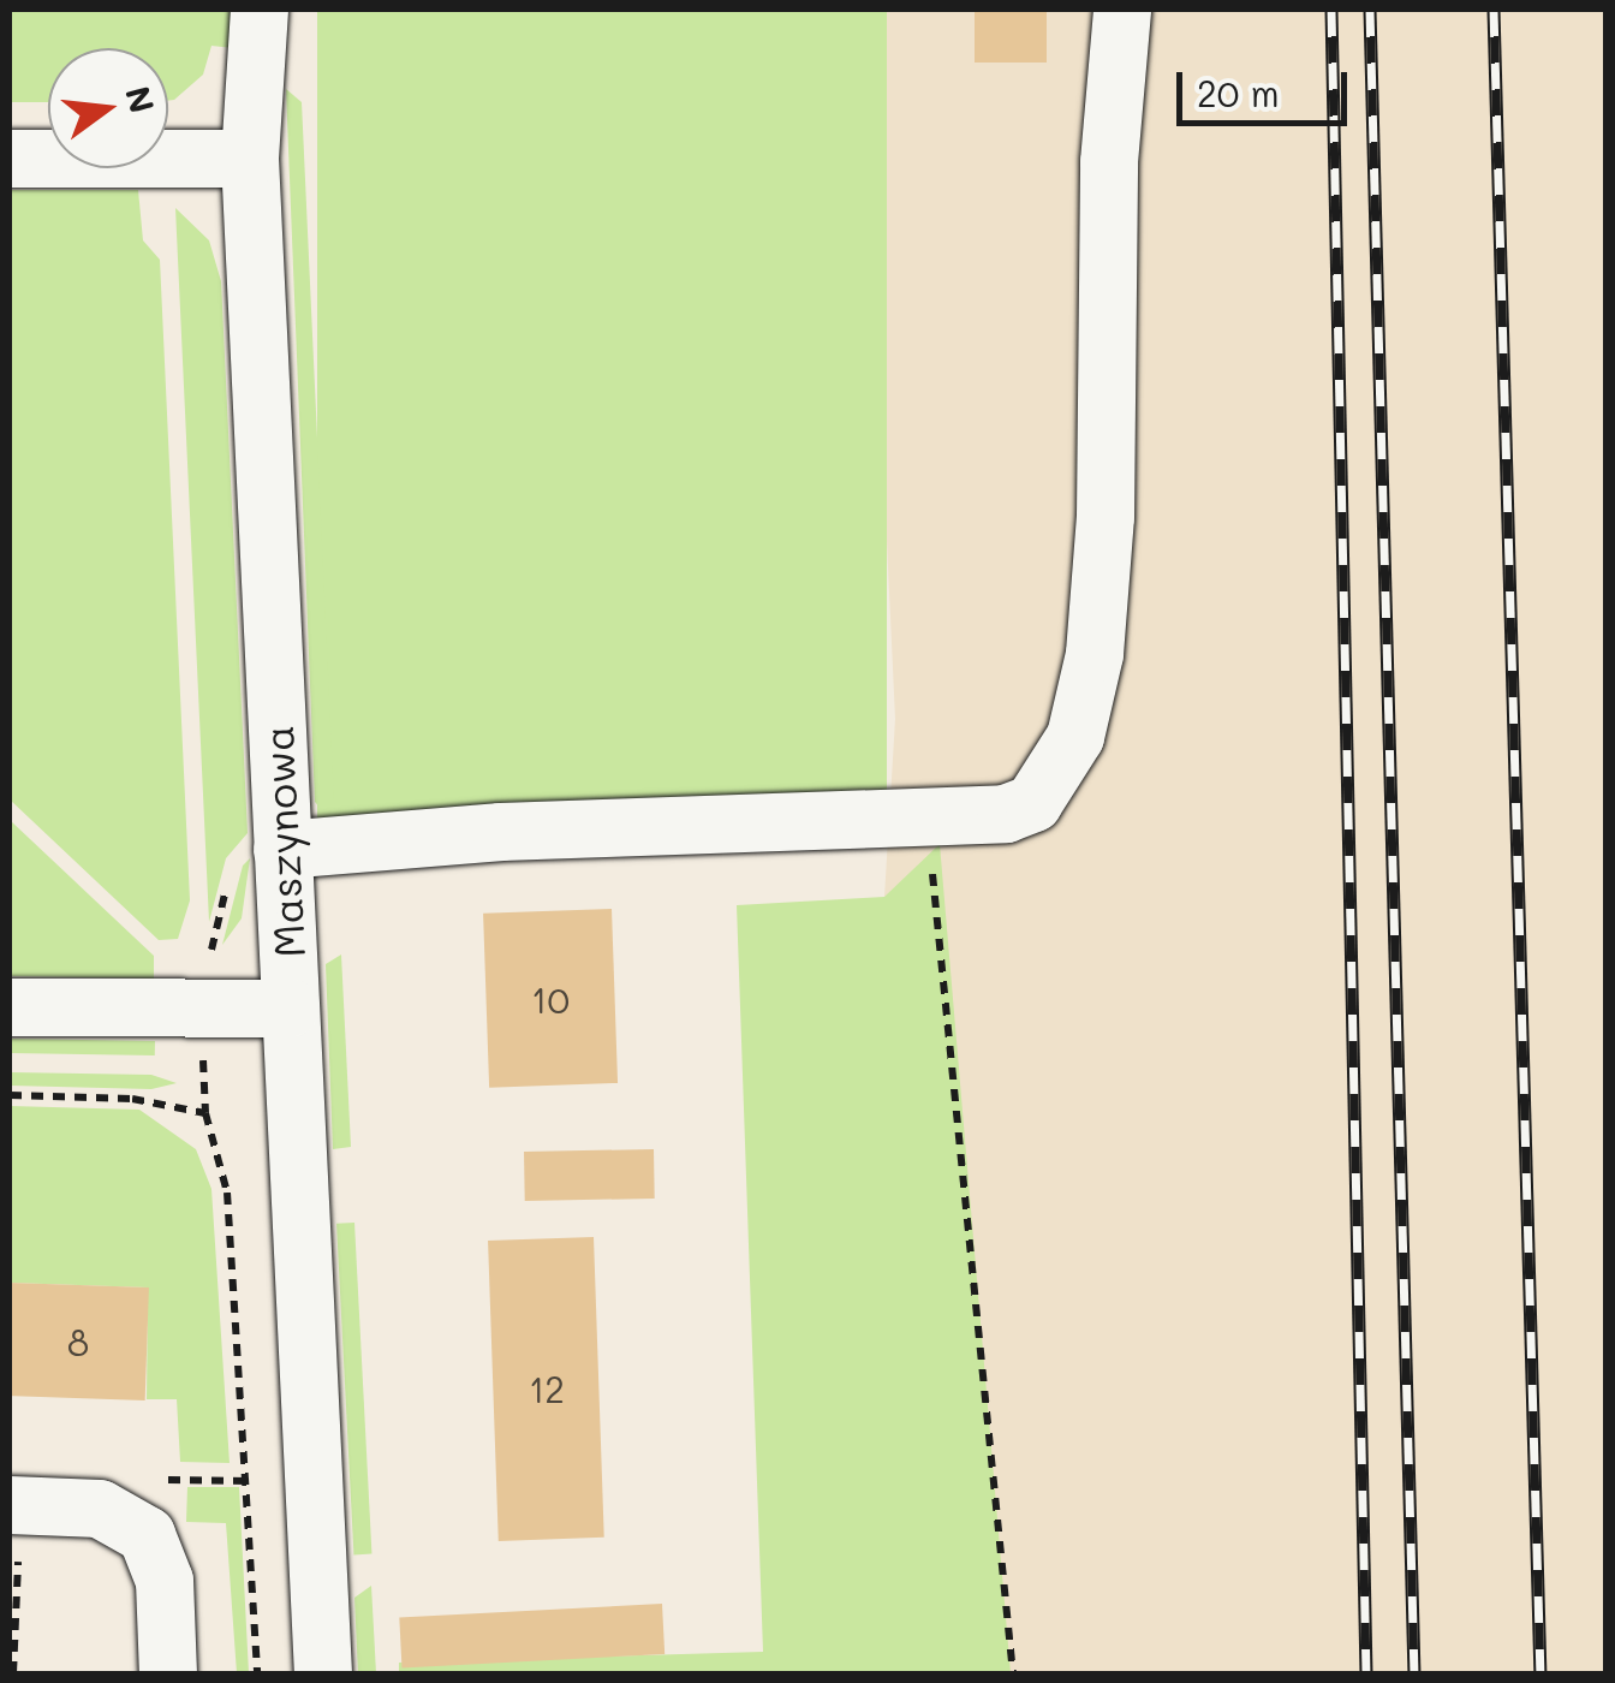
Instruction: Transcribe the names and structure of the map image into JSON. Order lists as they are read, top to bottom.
{
  "streets": {
    "street": ["Maszynowa"]
  },
  "house_numbers": ["10", "8", "12"],
  "scale_bar": "20 m",
  "north": "right"
}
